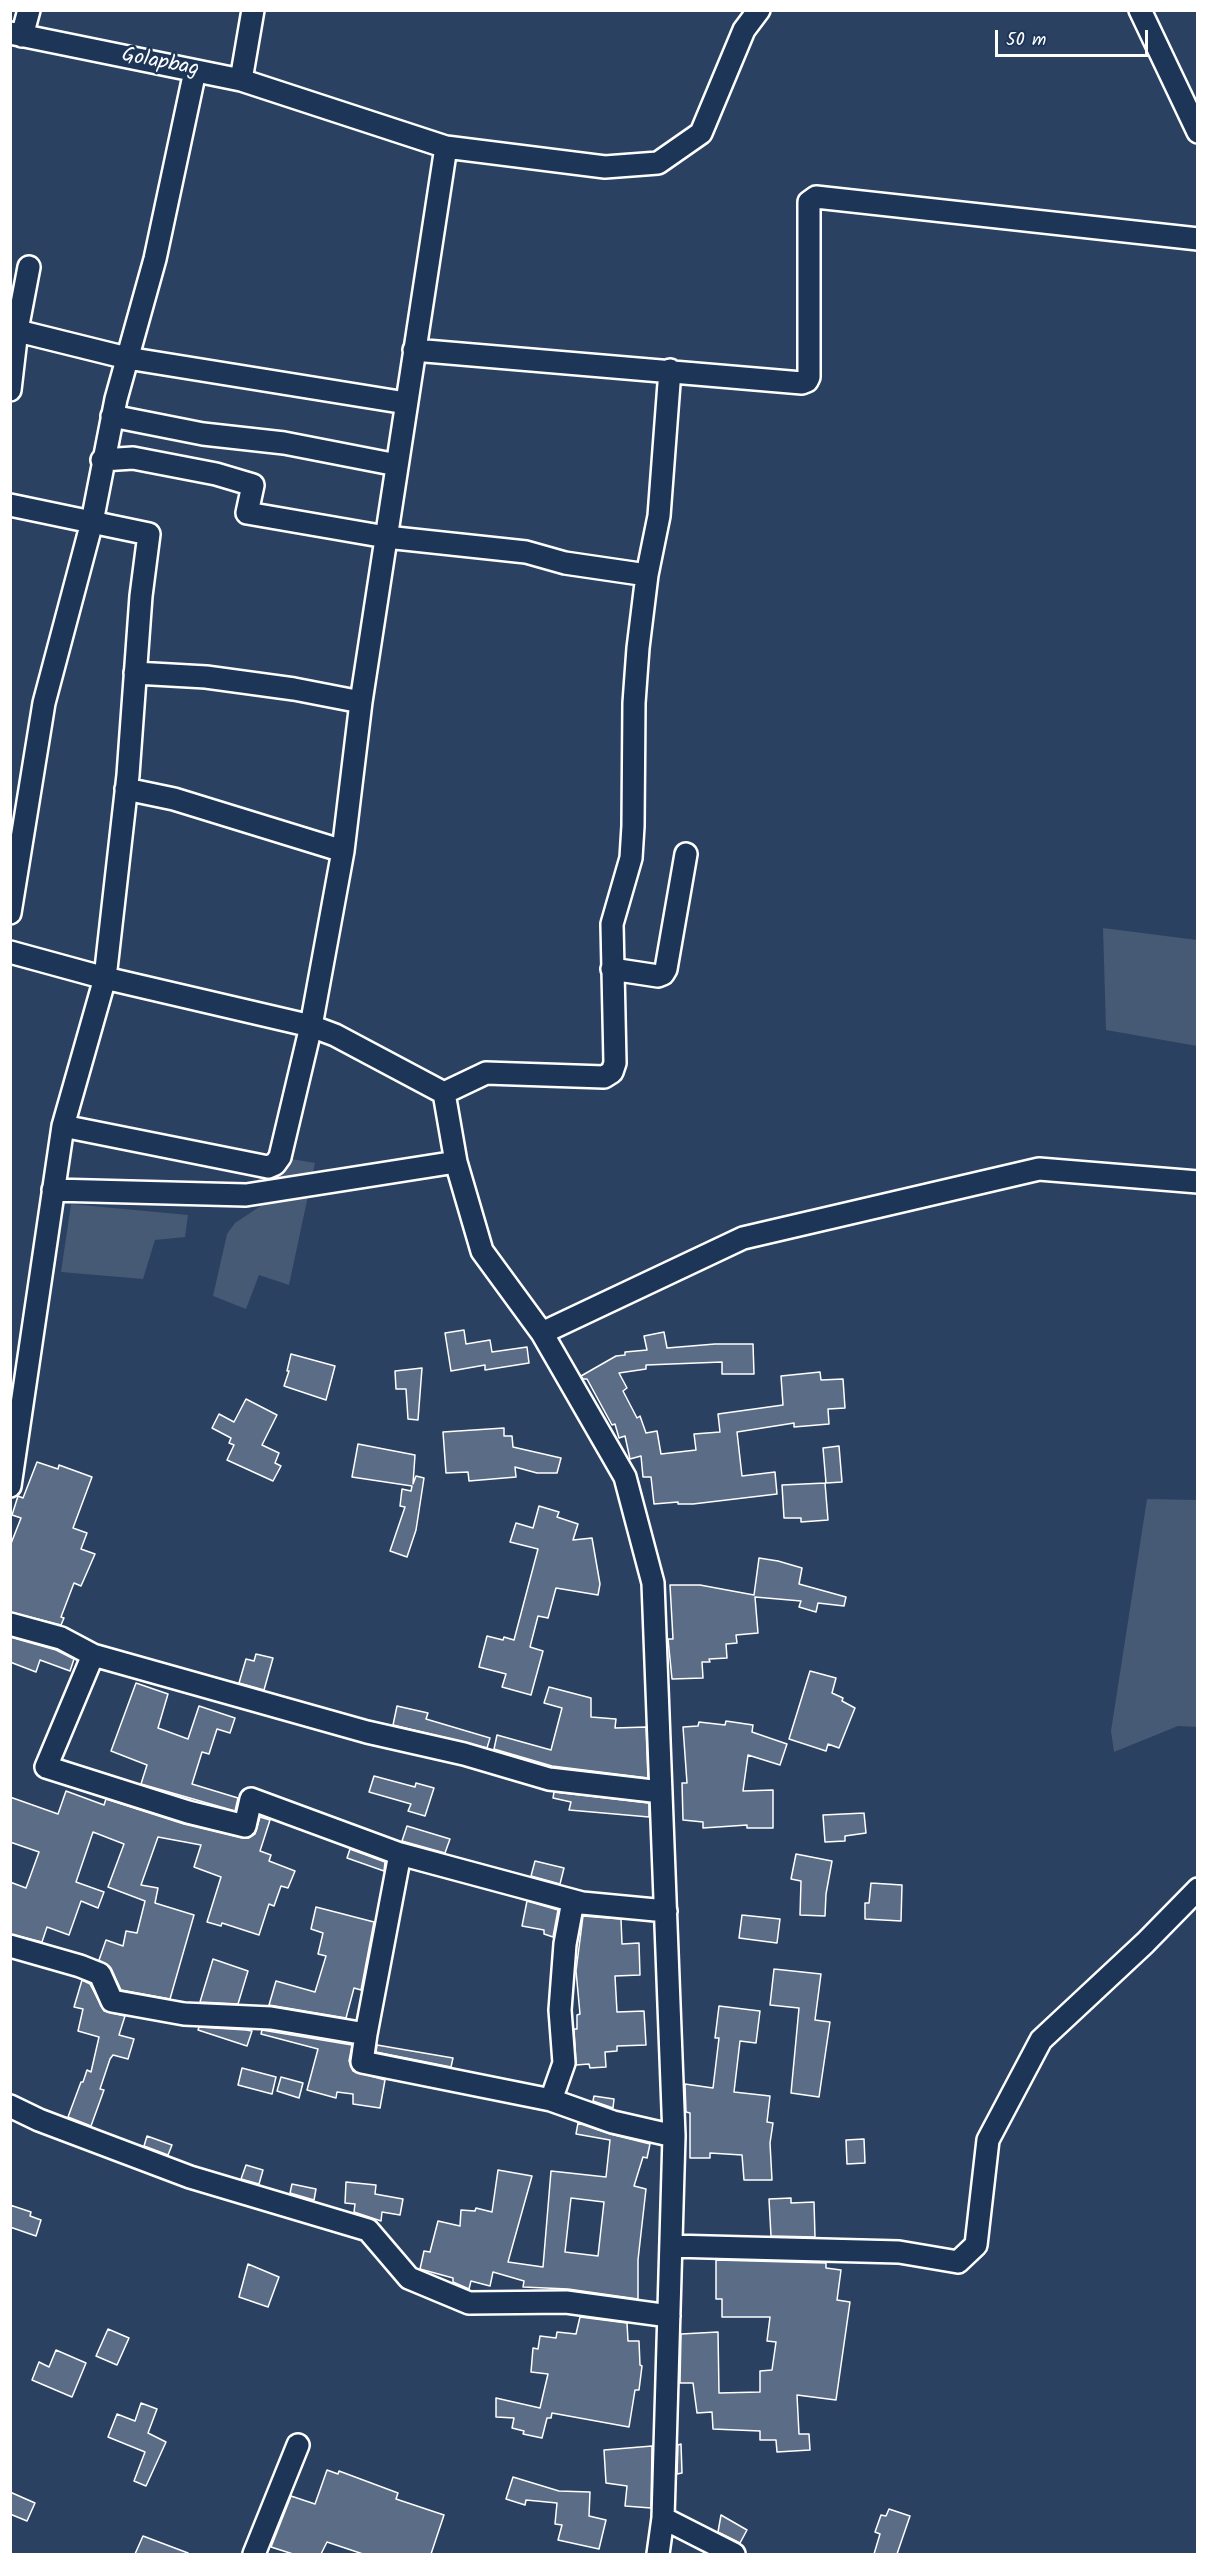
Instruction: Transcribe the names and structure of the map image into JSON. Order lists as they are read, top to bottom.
{
  "streets": {
    "street": ["Golapbag"]
  },
  "scale_bar": "50 m"
}
